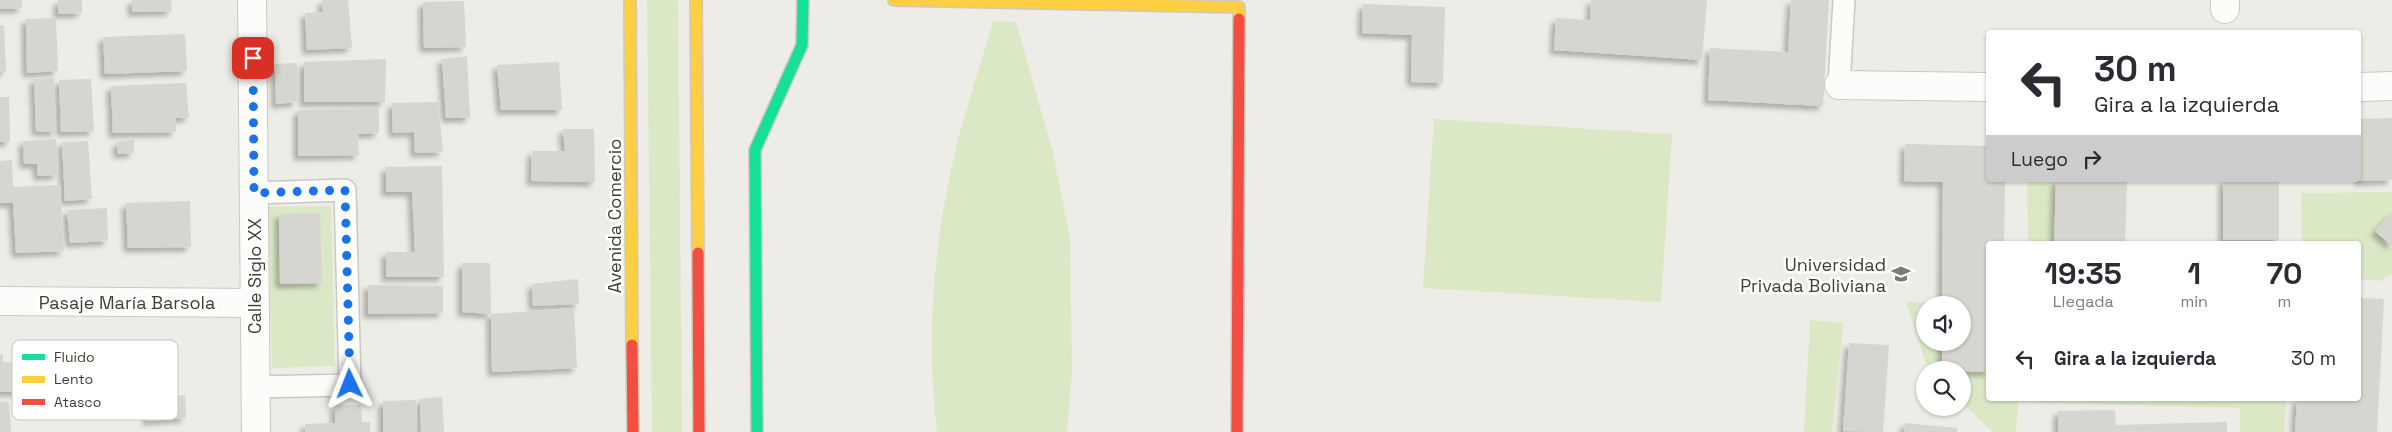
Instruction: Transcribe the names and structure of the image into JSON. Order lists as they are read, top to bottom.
{
  "streets": {
    "street": ["Avenida Comercio", "Calle Siglo XX", "Pasaje María Barsola"]
  },
  "crossings": [
    ["Calle Siglo XX", "Pasaje María Barsola"]
  ],
  "places": {
    "school or university": ["Universidad Privada Boliviana"]
  },
  "legend": ["Fluido", "Lento", "Atasco"],
  "page": {
    "turn": ["30 m", "Gira a la izquierda"],
    "then": "Luego",
    "eta": [
      "19:35",
      "Llegada",
      "1",
      "min",
      "70",
      "m"
    ],
    "list": [
      {
        "name": "Gira a la izquierda",
        "value": "30 m"
      }
    ]
  }
}
